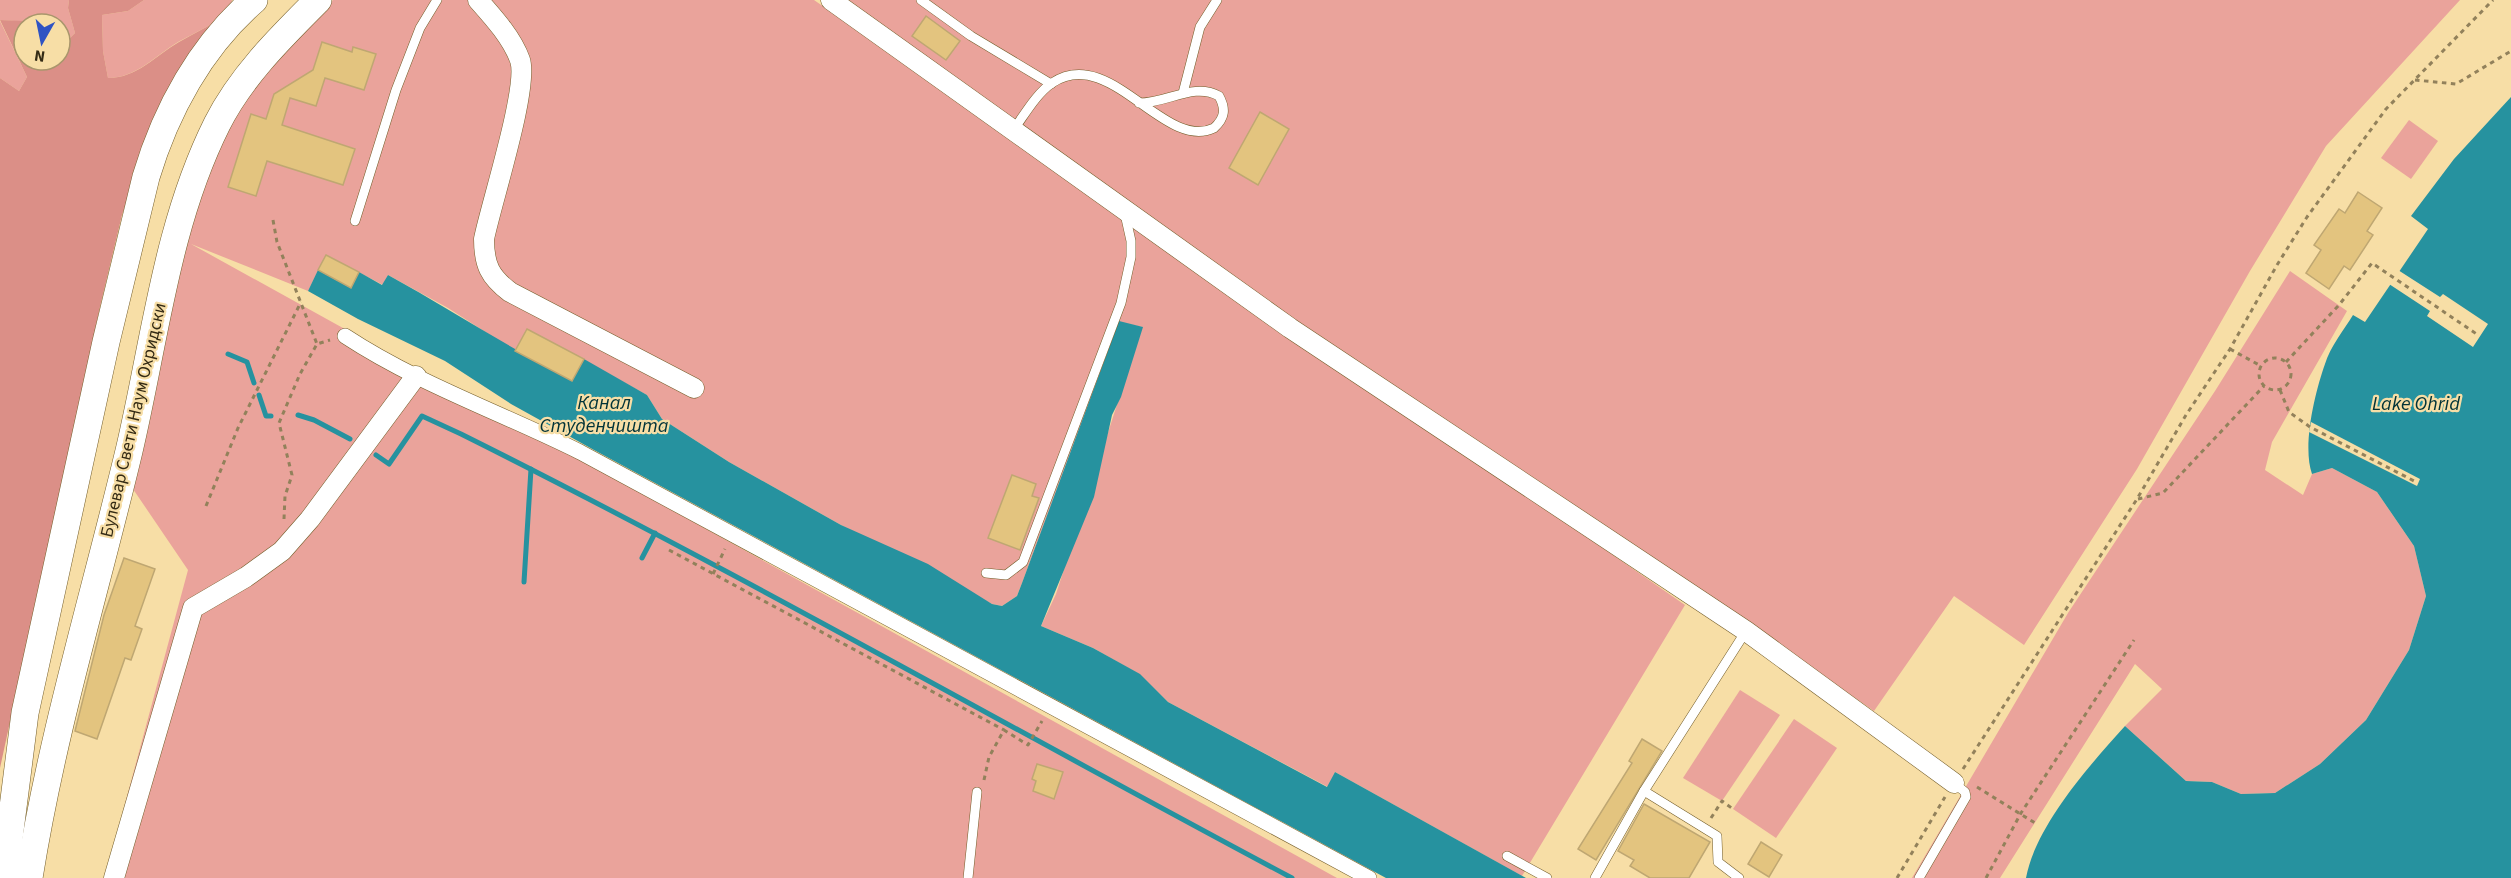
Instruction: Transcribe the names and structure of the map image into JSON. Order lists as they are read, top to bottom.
{
  "streets": {
    "main road": ["Булевар Свети Наум Охридски"]
  },
  "water": ["Канал Студенчишта", "Lake Ohrid"],
  "north": "bottom"
}
